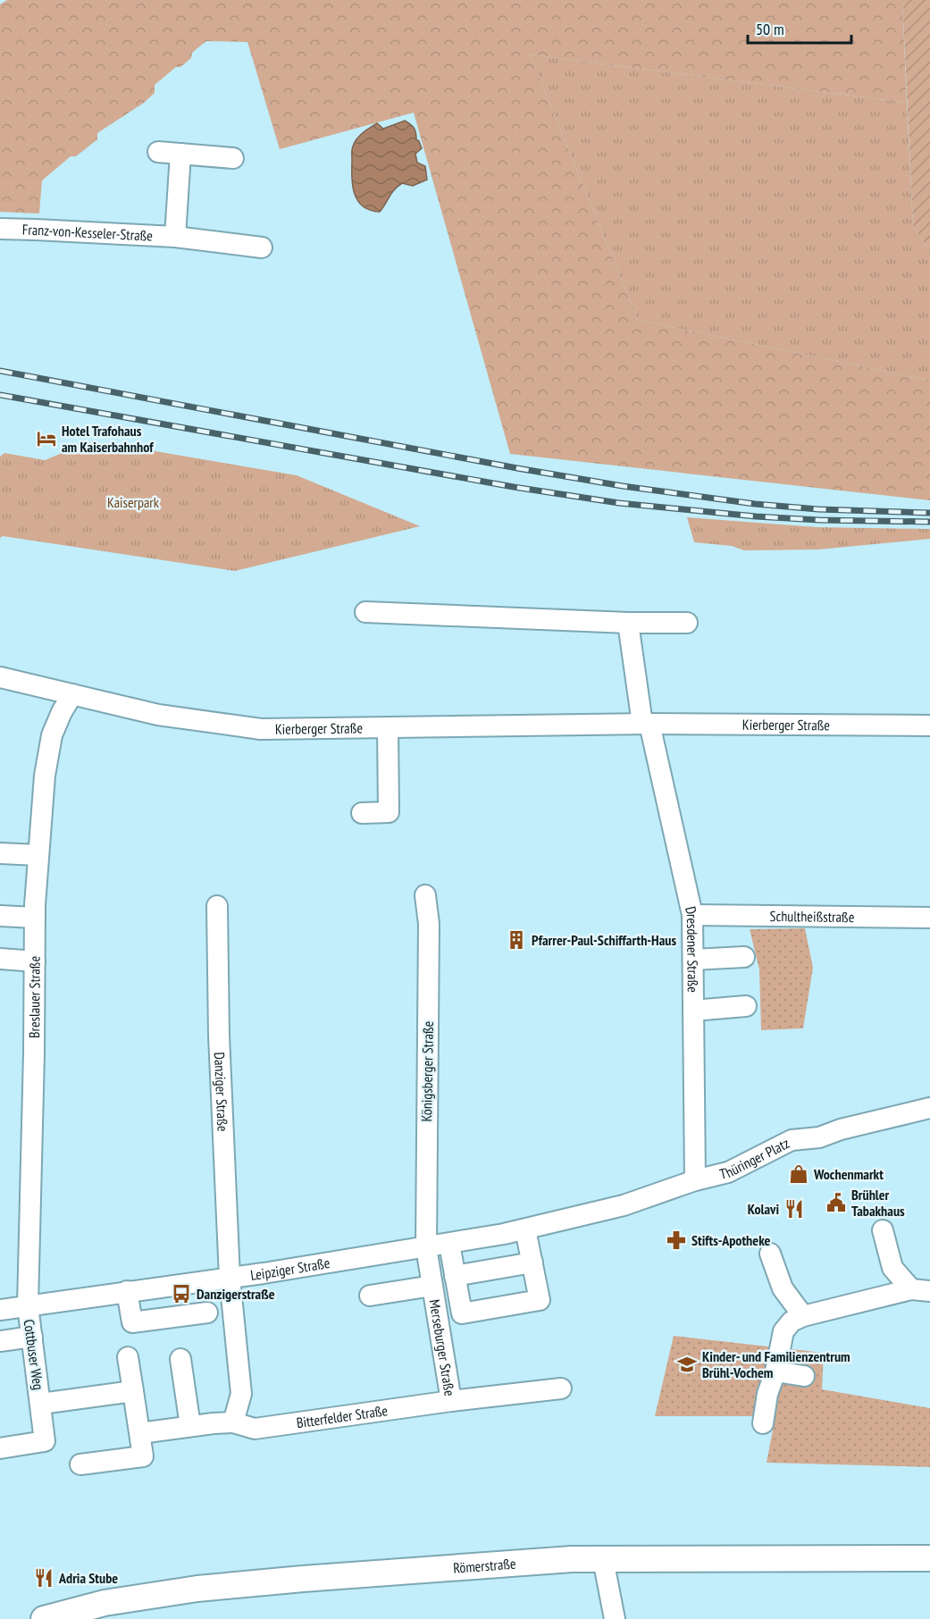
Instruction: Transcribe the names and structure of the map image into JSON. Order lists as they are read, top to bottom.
{
  "streets": {
    "main road": ["Römerstraße"],
    "street": [
      "Franz-von-Kesseler-Straße",
      "Kierberger Straße",
      "Schultheißstraße",
      "Dresdener Straße",
      "Breslauer Straße",
      "Königsberger Straße",
      "Danziger Straße",
      "Thüringer Platz",
      "Leipziger Straße",
      "Merseburger Straße",
      "Cottbuser Weg",
      "Bitterfelder Straße"
    ]
  },
  "crossings": [
    ["Kierberger Straße", "Dresdener Straße"],
    ["Kierberger Straße", "Breslauer Straße"],
    ["Schultheißstraße", "Dresdener Straße"],
    ["Dresdener Straße", "Thüringer Platz"],
    ["Breslauer Straße", "Leipziger Straße"],
    ["Breslauer Straße", "Cottbuser Weg"],
    ["Königsberger Straße", "Leipziger Straße"],
    ["Königsberger Straße", "Merseburger Straße"],
    ["Danziger Straße", "Leipziger Straße"],
    ["Thüringer Platz", "Leipziger Straße"],
    ["Leipziger Straße", "Merseburger Straße"],
    ["Leipziger Straße", "Cottbuser Weg"],
    ["Merseburger Straße", "Bitterfelder Straße"]
  ],
  "parks": ["Kaiserpark"],
  "places": {
    "hotel": ["Hotel Trafohaus am Kaiserbahnhof"],
    "building": ["Pfarrer-Paul-Schiffarth-Haus"],
    "shop": ["Wochenmarkt"],
    "public building": ["Brühler Tabakhaus"],
    "restaurant": ["Kolavi", "Adria Stube"],
    "pharmacy": ["Stifts-Apotheke"],
    "bus stop": ["Danzigerstraße"],
    "school or university": ["Kinder- und Familienzentrum Brühl-Vochem"]
  },
  "scale_bar": "50 m"
}
